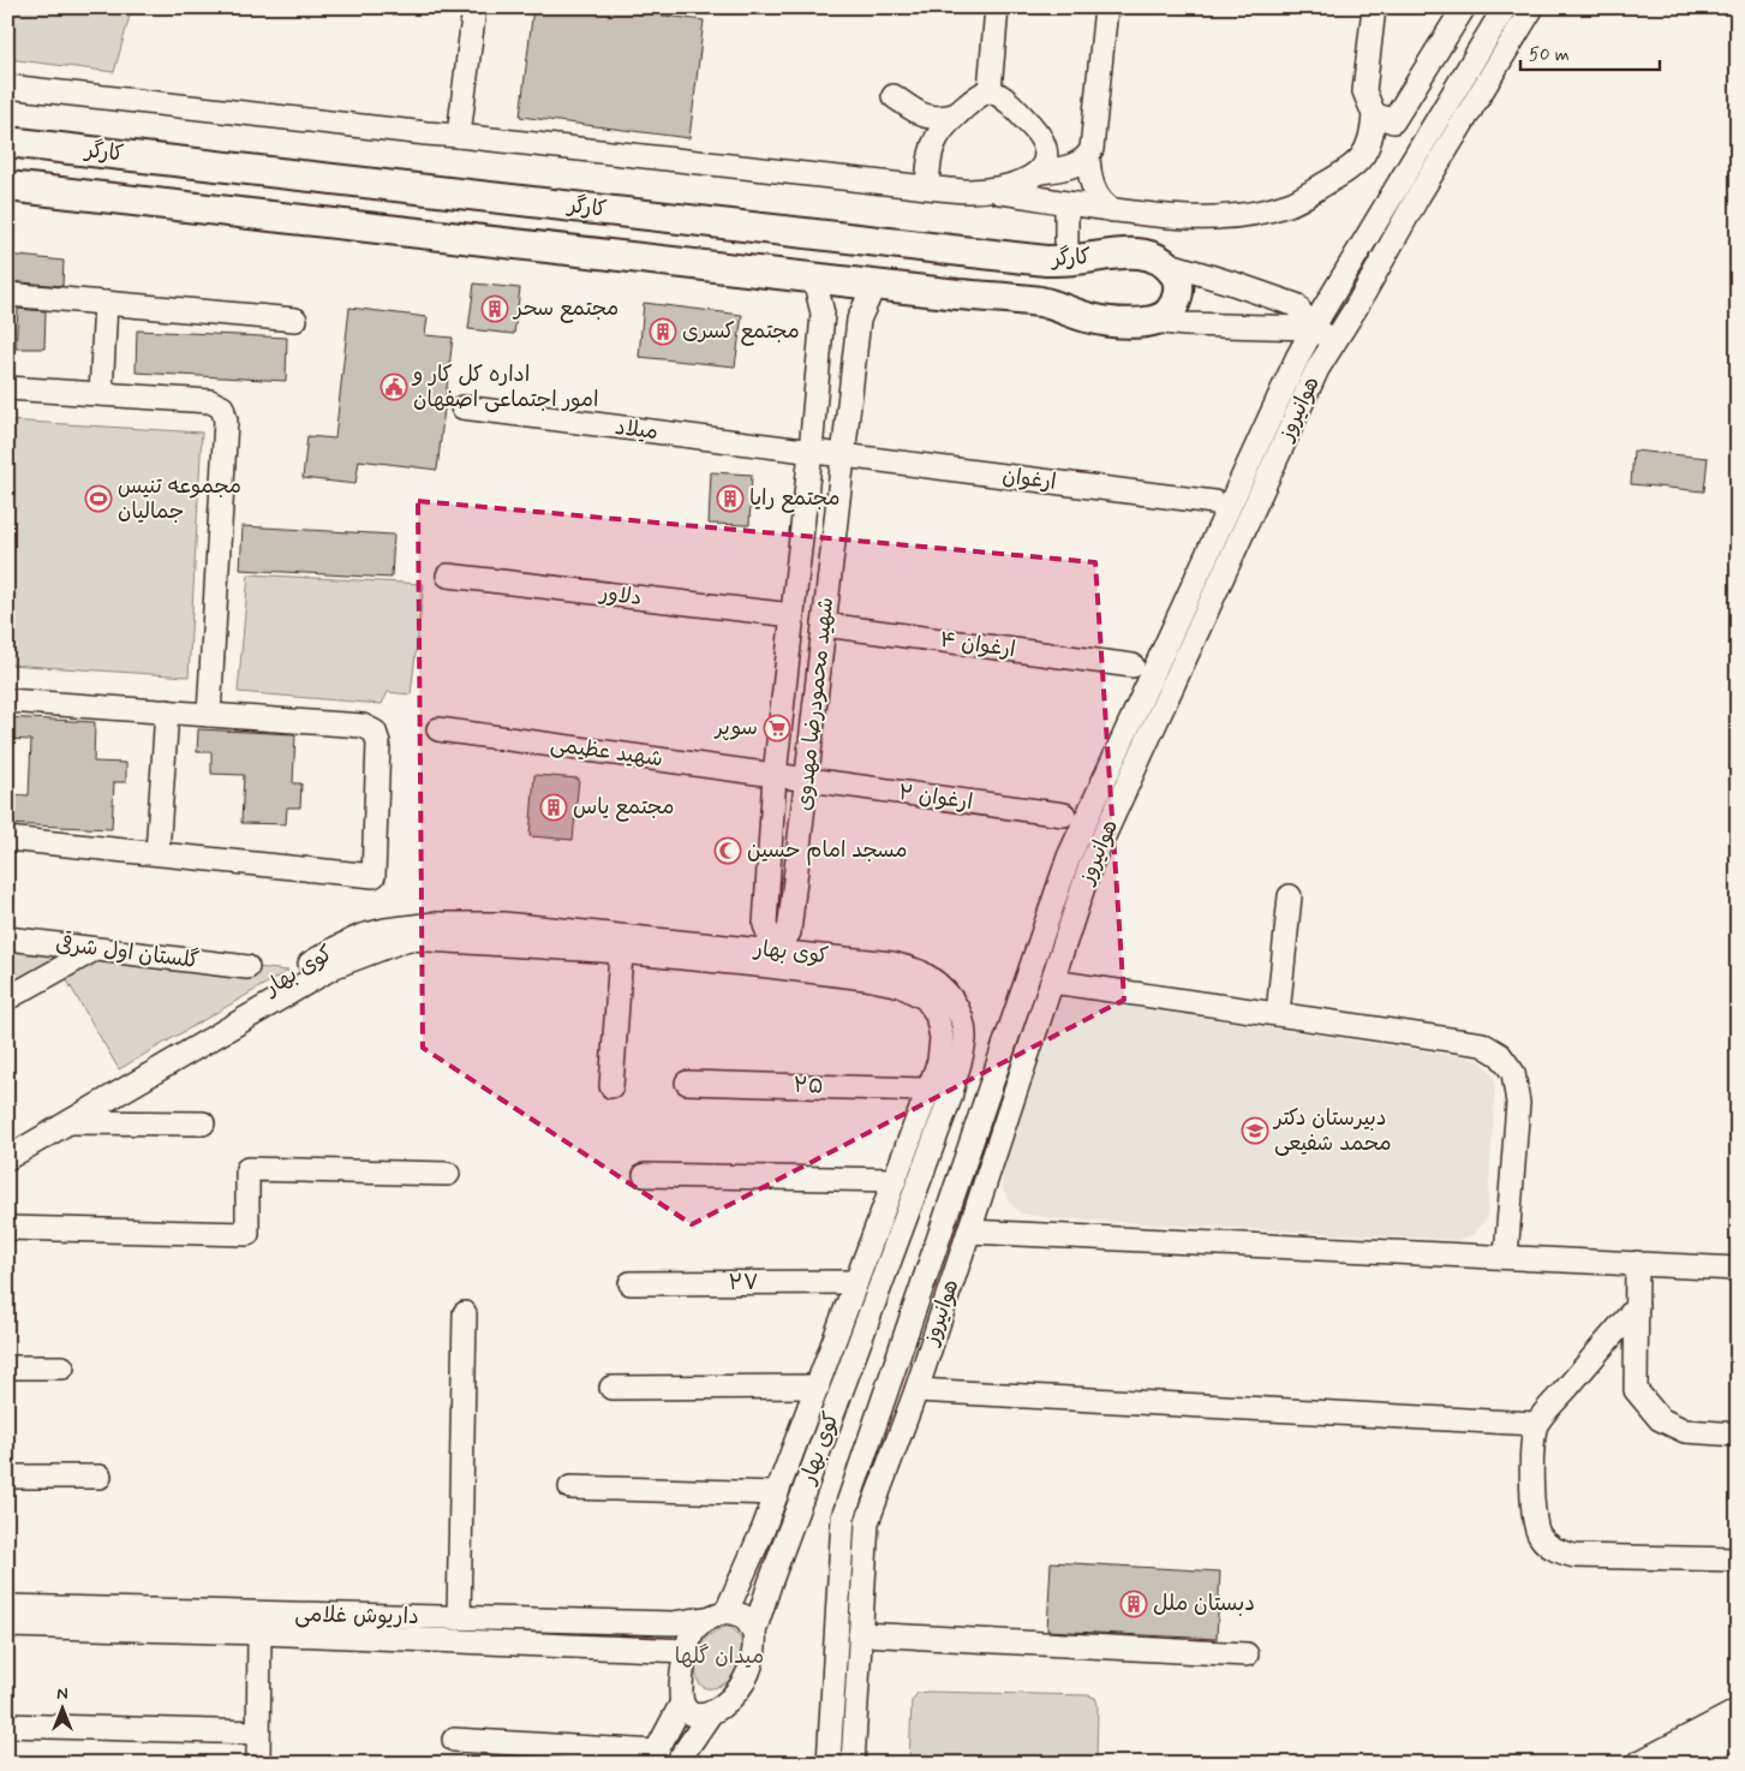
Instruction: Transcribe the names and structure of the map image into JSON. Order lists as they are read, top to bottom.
{
  "streets": {
    "main road": ["کارگر"],
    "street": [
      "هوانیروز",
      "میلاد",
      "ارغوان",
      "دلاور",
      "ارغوان ۴",
      "شهید محمودرضا مهدوی",
      "شهید عظیمی",
      "ارغوان ۲",
      "گلستان اول شرقی",
      "کوی بهار",
      "۲۵",
      "۲۷",
      "داریوش غلامی"
    ]
  },
  "crossings": [
    ["میلاد", "ارغوان"],
    ["میلاد", "شهید محمودرضا مهدوی"],
    ["ارغوان", "شهید محمودرضا مهدوی"],
    ["دلاور", "شهید محمودرضا مهدوی"],
    ["ارغوان ۴", "شهید محمودرضا مهدوی"],
    ["شهید محمودرضا مهدوی", "شهید عظیمی"],
    ["شهید محمودرضا مهدوی", "ارغوان ۲"],
    ["شهید محمودرضا مهدوی", "کوی بهار"],
    ["شهید عظیمی", "ارغوان ۲"],
    ["کوی بهار", "۲۵"],
    ["کوی بهار", "۲۷"],
    ["کوی بهار", "داریوش غلامی"]
  ],
  "parks": ["میدان گلها"],
  "places": {
    "building": [
      "مجتمع سحر",
      "مجتمع کسری",
      "مجتمع رایا",
      "مجتمع یاس",
      "دبستان ملل"
    ],
    "public building": ["اداره کل کار و امور اجتماعی اصفهان"],
    "sports": ["مجموعه تنیس جمالیان"],
    "supermarket": ["سوپر"],
    "mosque": ["مسجد امام حسین"],
    "school or university": ["دبیرستان دکتر محمد شفیعی"]
  },
  "scale_bar": "50 m",
  "north": "top"
}
